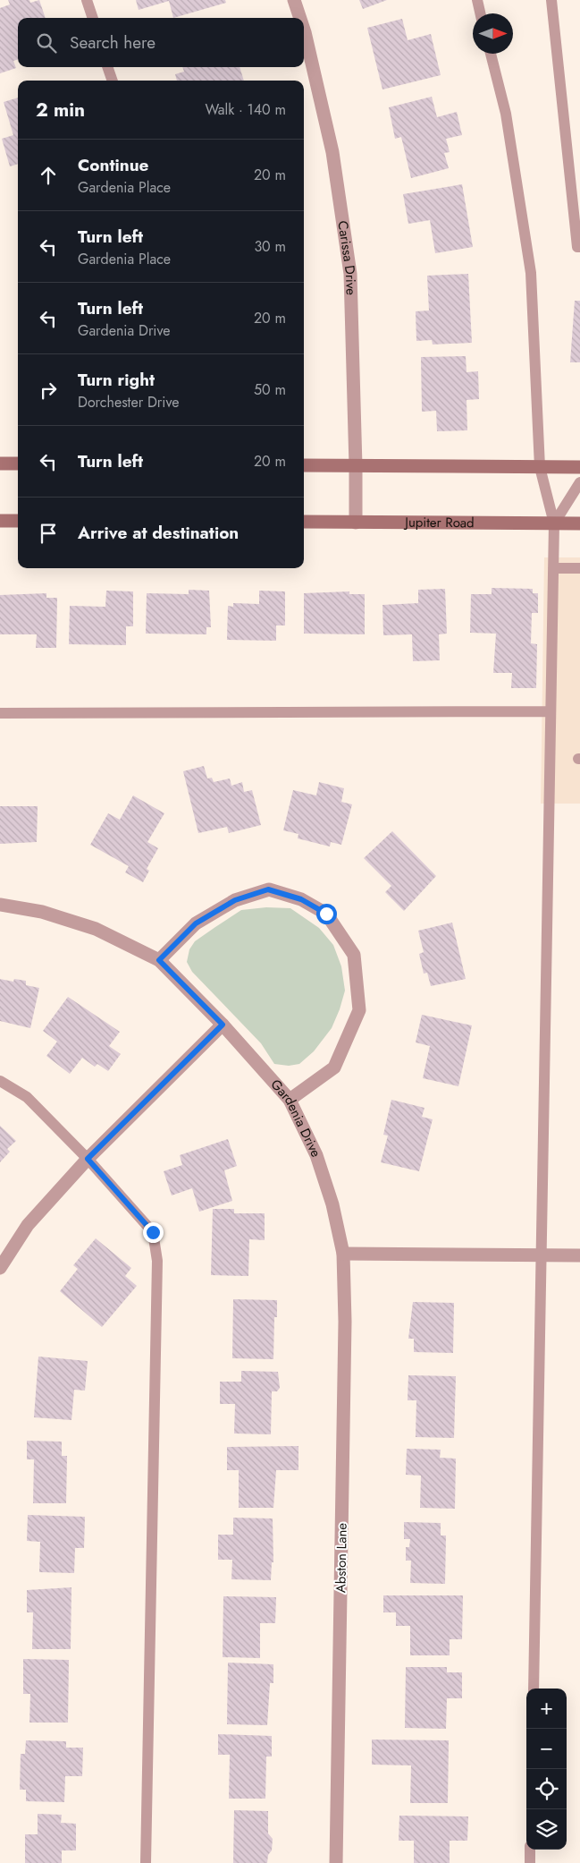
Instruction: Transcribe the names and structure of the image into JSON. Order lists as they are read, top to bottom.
{
  "streets": {
    "main road": ["Jupiter Road"],
    "street": ["Carissa Drive", "Gardenia Drive", "Abston Lane"]
  },
  "crossings": [
    ["Carissa Drive", "Jupiter Road"],
    ["Gardenia Drive", "Abston Lane"]
  ],
  "north": "right",
  "page": {
    "search": "Search here",
    "heading": ["2 min", "Walk · 140 m"],
    "list": [
      ["Continue", "Gardenia Place", "20 m"],
      ["Turn left", "Gardenia Place", "30 m"],
      ["Turn left", "Gardenia Drive", "20 m"],
      ["Turn right", "Dorchester Drive", "50 m"],
      ["Turn left", "20 m"],
      "Arrive at destination"
    ],
    "map_buttons": ["+", "−"]
  }
}
